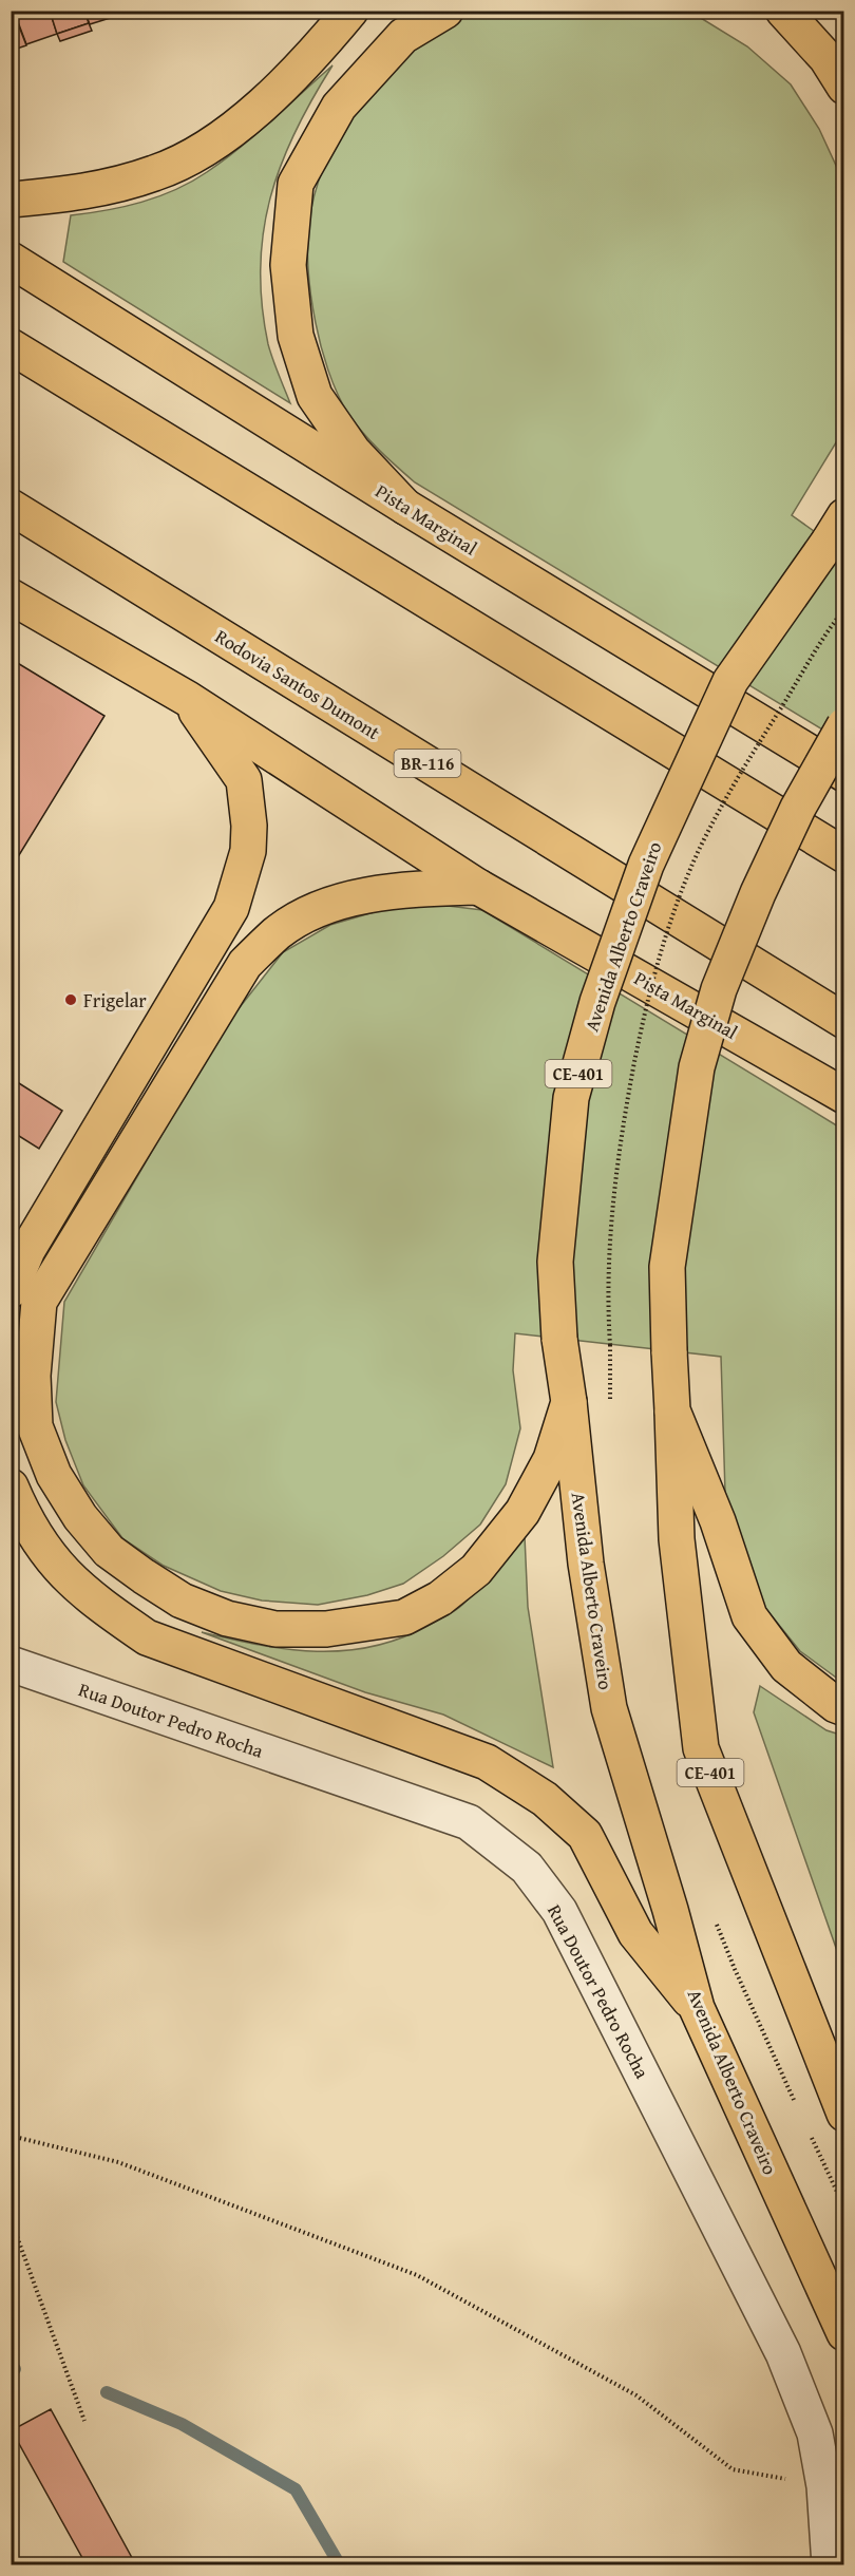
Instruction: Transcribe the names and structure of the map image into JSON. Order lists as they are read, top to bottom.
{
  "streets": {
    "main road": [
      "Pista Marginal",
      "Rodovia Santos Dumont",
      "BR-116",
      "Avenida Alberto Craveiro",
      "CE-401"
    ],
    "street": ["Rua Doutor Pedro Rocha"]
  },
  "places": ["Frigelar"]
}
